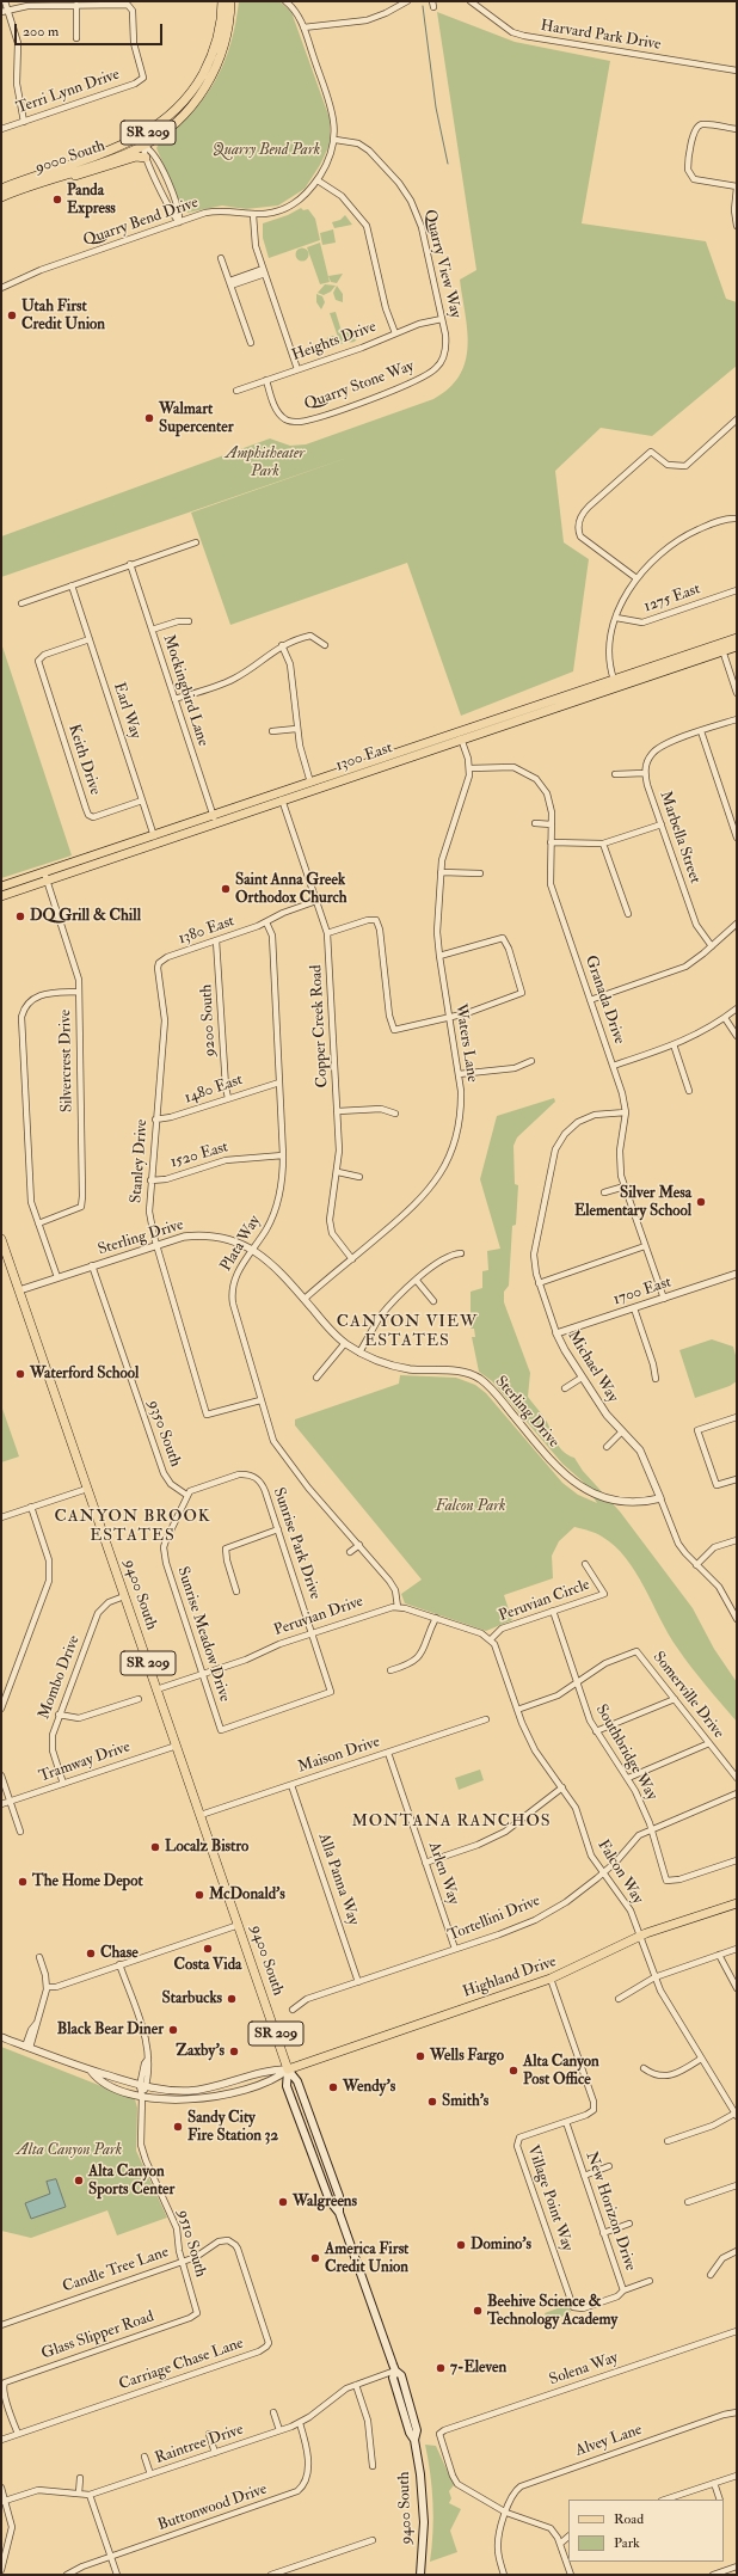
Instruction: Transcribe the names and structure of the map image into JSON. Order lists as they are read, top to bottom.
{
  "streets": {
    "main road": [
      "SR 209",
      "9000 South",
      "1300 East",
      "9400 South",
      "Highland Drive"
    ],
    "street": [
      "Harvard Park Drive",
      "Terri Lynn Drive",
      "Quarry Bend Drive",
      "Quarry View Way",
      "Heights Drive",
      "Quarry Stone Way",
      "1275 East",
      "Mockingbird Lane",
      "Earl Way",
      "Keith Drive",
      "Marbella Street",
      "1380 East",
      "Granada Drive",
      "9200 South",
      "Copper Creek Road",
      "Waters Lane",
      "Silvercrest Drive",
      "1480 East",
      "1520 East",
      "Stanley Drive",
      "Sterling Drive",
      "Plata Way",
      "1700 East",
      "Michael Way",
      "9350 South",
      "Sunrise Park Drive",
      "Peruvian Circle",
      "Peruvian Drive",
      "Sunrise Meadow Drive",
      "Mombo Drive",
      "Somerville Drive",
      "Southbridge Way",
      "Maison Drive",
      "Tramway Drive",
      "Falcon Way",
      "Arlen Way",
      "Alla Panna Way",
      "Tortellini Drive",
      "Village Point Way",
      "New Horizon Drive",
      "9510 South",
      "Candle Tree Lane",
      "Glass Slipper Road",
      "Carriage Chase Lane",
      "Solena Way",
      "Alvey Lane",
      "Raintree Drive",
      "Buttonwood Drive"
    ]
  },
  "crossings": [
    ["Quarry Bend Drive", "Quarry View Way"],
    ["Quarry View Way", "Heights Drive"],
    ["Quarry View Way", "Quarry Stone Way"],
    ["Heights Drive", "Quarry Stone Way"],
    ["Mockingbird Lane", "1300 East"],
    ["Earl Way", "1300 East"],
    ["Earl Way", "Keith Drive"],
    ["1300 East", "Copper Creek Road"],
    ["1300 East", "Waters Lane"],
    ["1300 East", "Silvercrest Drive"],
    ["1380 East", "9200 South"],
    ["1380 East", "Copper Creek Road"],
    ["1380 East", "Stanley Drive"],
    ["1380 East", "Plata Way"],
    ["Granada Drive", "Waters Lane"],
    ["Granada Drive", "1700 East"],
    ["Granada Drive", "Michael Way"],
    ["9200 South", "1480 East"],
    ["Copper Creek Road", "Waters Lane"],
    ["Waters Lane", "Sterling Drive"],
    ["1480 East", "Stanley Drive"],
    ["1480 East", "Plata Way"],
    ["1520 East", "Stanley Drive"],
    ["1520 East", "Plata Way"],
    ["Stanley Drive", "Sterling Drive"],
    ["Stanley Drive", "Plata Way"],
    ["Sterling Drive", "Plata Way"],
    ["Sterling Drive", "Michael Way"],
    ["Sterling Drive", "9350 South"],
    ["Sterling Drive", "9400 South"],
    ["Plata Way", "Peruvian Drive"],
    ["1700 East", "Michael Way"],
    ["9350 South", "Sunrise Park Drive"],
    ["9350 South", "Sunrise Meadow Drive"],
    ["Sunrise Park Drive", "Peruvian Drive"],
    ["Sunrise Park Drive", "Sunrise Meadow Drive"],
    ["9400 South", "Peruvian Drive"],
    ["9400 South", "Mombo Drive"],
    ["9400 South", "Maison Drive"],
    ["9400 South", "Tramway Drive"],
    ["9400 South", "Highland Drive"],
    ["9400 South", "Raintree Drive"],
    ["Peruvian Circle", "Southbridge Way"],
    ["Peruvian Circle", "Falcon Way"],
    ["Peruvian Drive", "Sunrise Meadow Drive"],
    ["Mombo Drive", "Tramway Drive"],
    ["Somerville Drive", "Southbridge Way"],
    ["Southbridge Way", "Tortellini Drive"],
    ["Maison Drive", "Arlen Way"],
    ["Maison Drive", "Alla Panna Way"],
    ["Falcon Way", "Tortellini Drive"],
    ["Falcon Way", "Highland Drive"],
    ["Arlen Way", "Tortellini Drive"],
    ["Alla Panna Way", "Tortellini Drive"],
    ["Highland Drive", "Village Point Way"],
    ["Highland Drive", "9510 South"],
    ["Village Point Way", "New Horizon Drive"],
    ["9510 South", "Candle Tree Lane"],
    ["9510 South", "Glass Slipper Road"],
    ["Candle Tree Lane", "Carriage Chase Lane"],
    ["Glass Slipper Road", "Carriage Chase Lane"],
    ["Solena Way", "Alvey Lane"],
    ["Raintree Drive", "Buttonwood Drive"]
  ],
  "districts": ["CANYON VIEW ESTATES", "CANYON BROOK ESTATES", "MONTANA RANCHOS"],
  "parks": [
    "Quarry Bend Park",
    "Amphitheater Park",
    "Falcon Park",
    "Alta Canyon Park"
  ],
  "places": [
    "Panda Express",
    "Utah First Credit Union",
    "Walmart Supercenter",
    "Saint Anna Greek Orthodox Church",
    "DQ Grill & Chill",
    "Silver Mesa Elementary School",
    "Waterford School",
    "Localz Bistro",
    "The Home Depot",
    "McDonald's",
    "Costa Vida",
    "Chase",
    "Starbucks",
    "Black Bear Diner",
    "Zaxby's",
    "Wells Fargo",
    "Alta Canyon Post Office",
    "Wendy's",
    "Smith's",
    "Sandy City Fire Station 32",
    "Alta Canyon Sports Center",
    "Walgreens",
    "Domino's",
    "America First Credit Union",
    "Beehive Science & Technology Academy",
    "7-Eleven"
  ],
  "legend": ["Road", "Park"],
  "scale_bar": "200 m"
}
